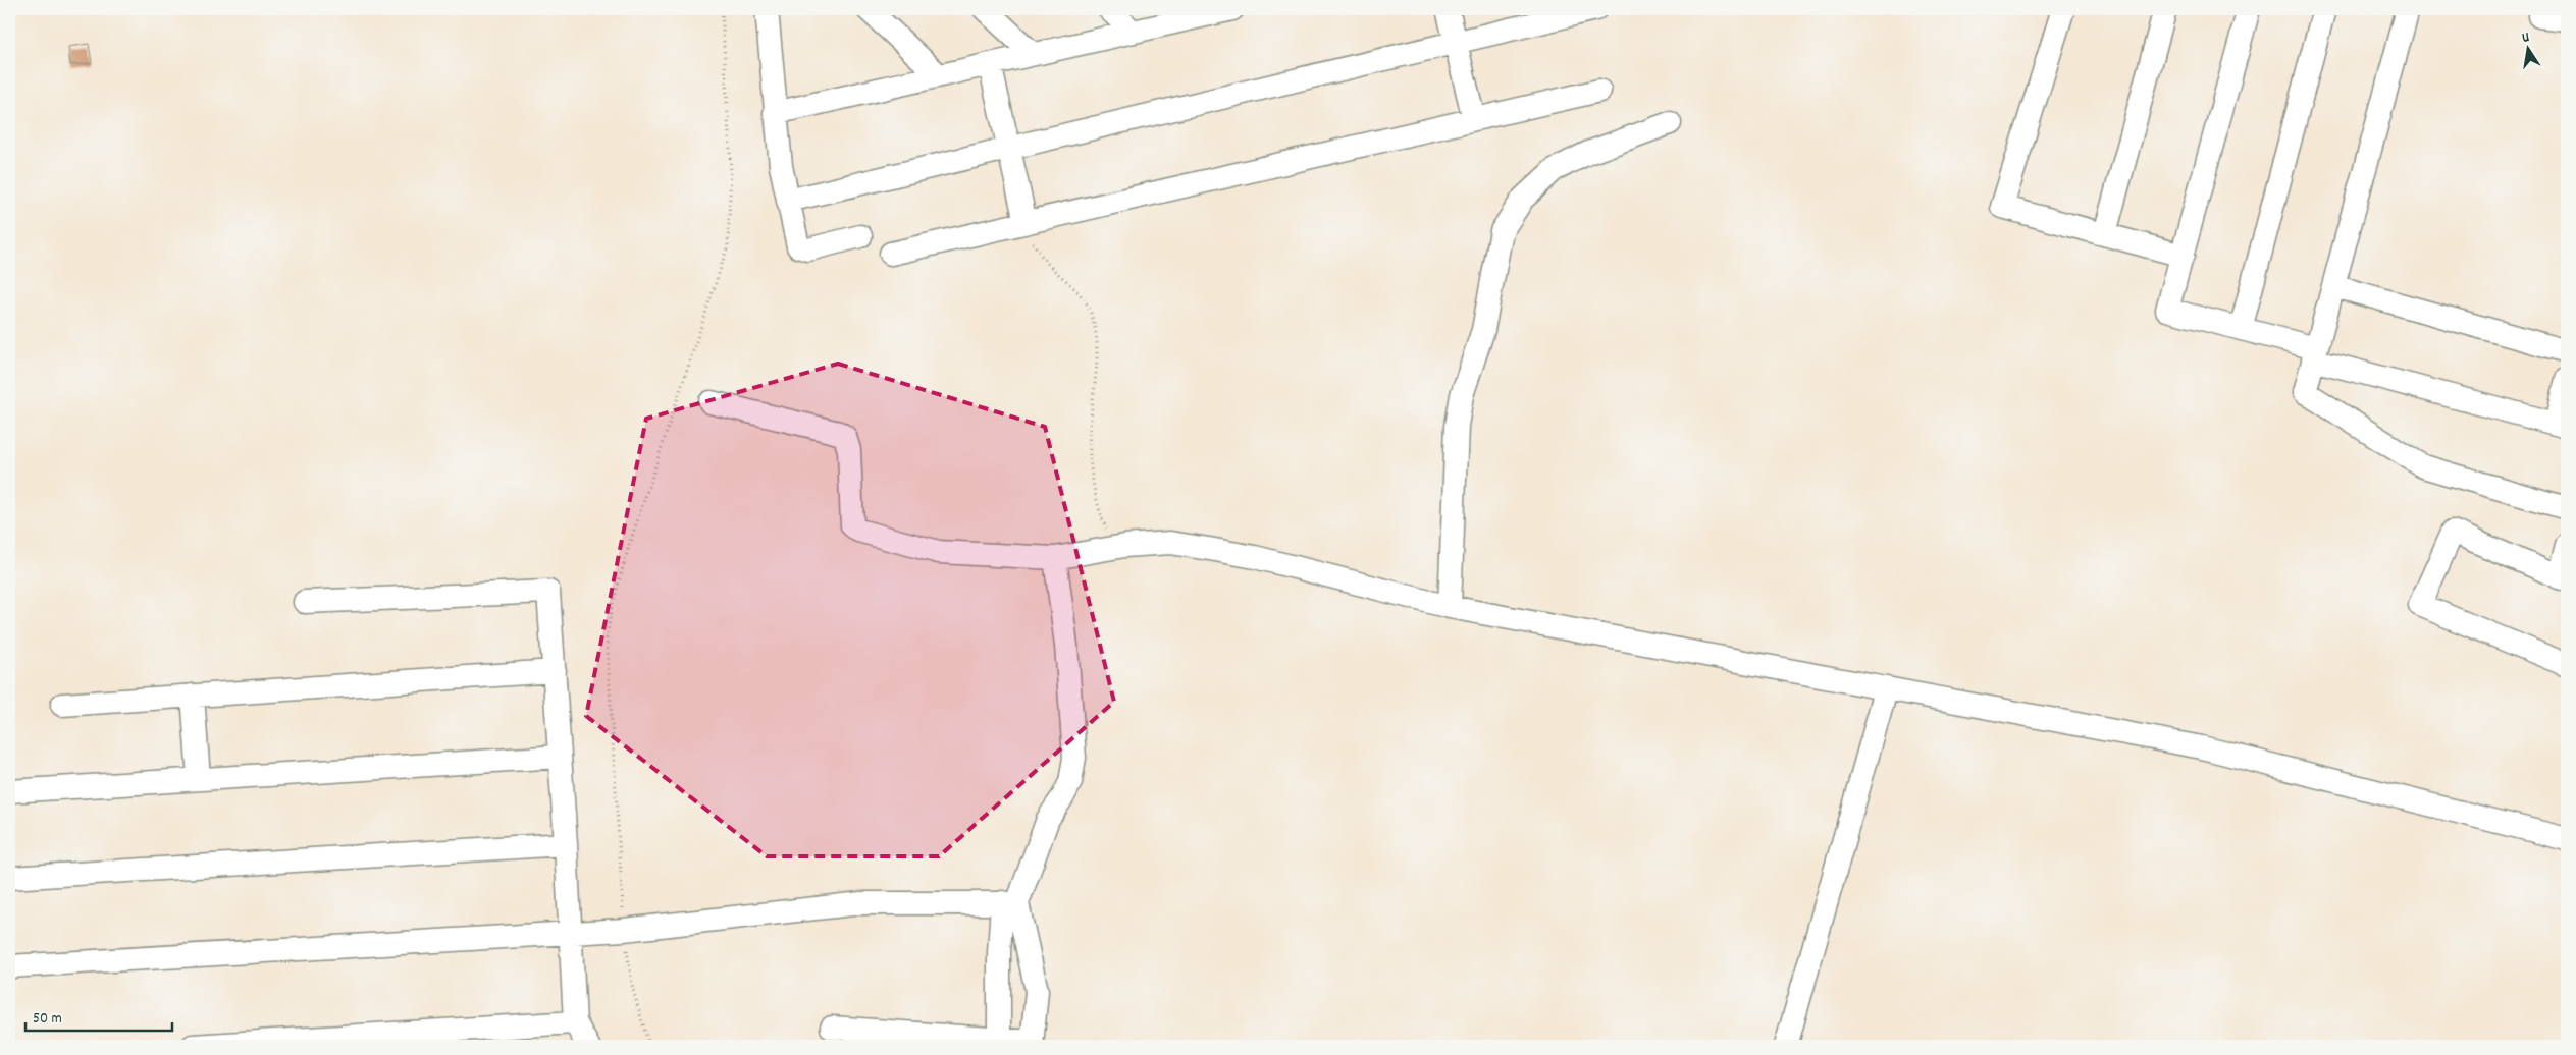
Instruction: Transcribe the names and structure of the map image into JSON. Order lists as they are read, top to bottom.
{
  "scale_bar": "50 m",
  "north": "top"
}
